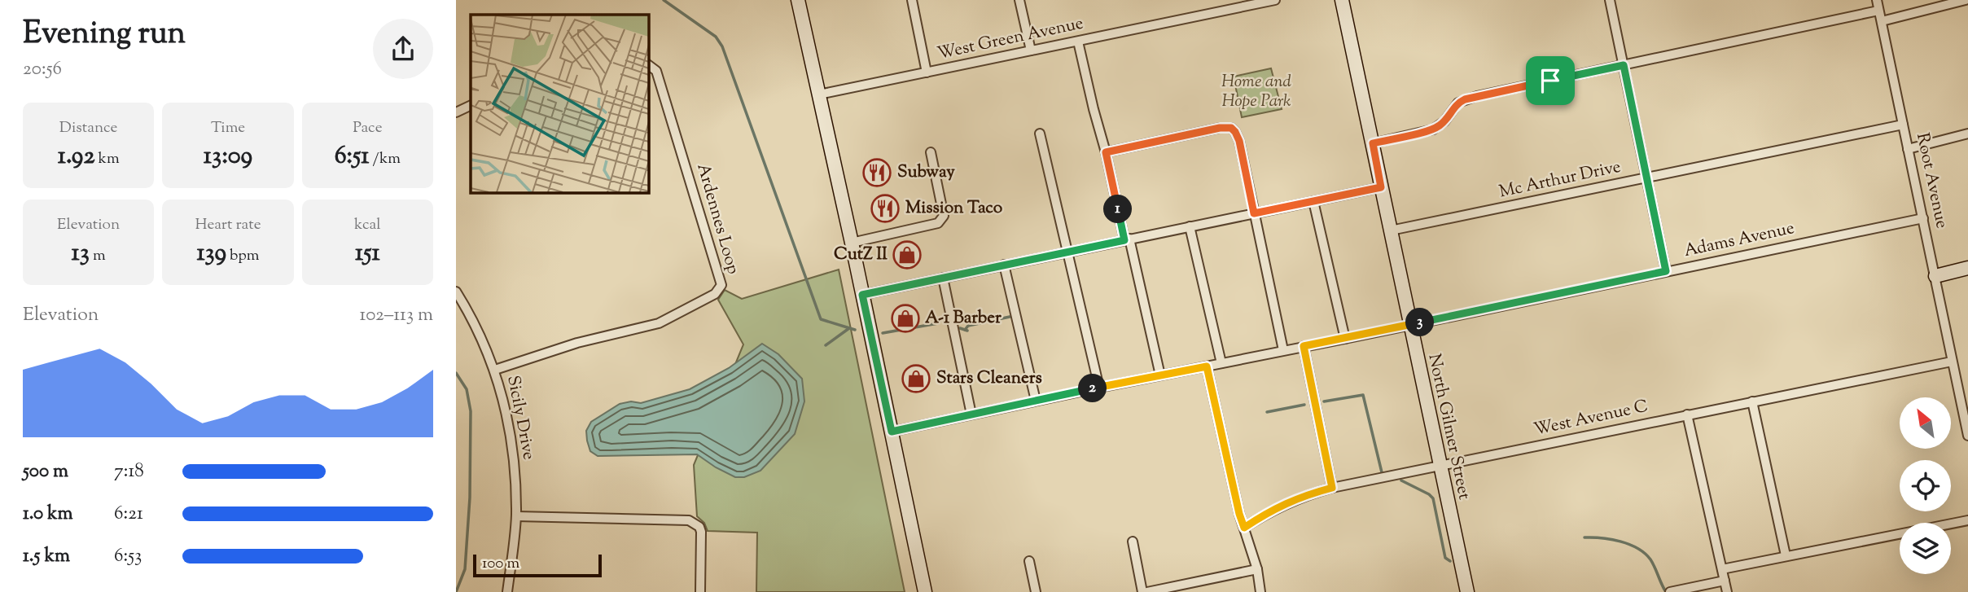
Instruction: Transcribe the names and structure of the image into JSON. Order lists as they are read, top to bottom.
{
  "streets": {
    "street": [
      "West Green Avenue",
      "Mc Arthur Drive",
      "Root Avenue",
      "Ardennes Loop",
      "Adams Avenue",
      "Sicily Drive",
      "West Avenue C",
      "North Gilmer Street"
    ]
  },
  "crossings": [
    ["Mc Arthur Drive", "Root Avenue"],
    ["Mc Arthur Drive", "North Gilmer Street"],
    ["Root Avenue", "Adams Avenue"],
    ["Root Avenue", "West Avenue C"],
    ["Ardennes Loop", "Sicily Drive"],
    ["Adams Avenue", "North Gilmer Street"],
    ["West Avenue C", "North Gilmer Street"]
  ],
  "parks": ["Home and Hope Park"],
  "places": {
    "restaurant": ["Subway", "Mission Taco"],
    "shop": ["CutZ II", "A-1 Barber", "Stars Cleaners"]
  },
  "scale_bar": "100 m",
  "north": "top left",
  "page": {
    "heading": ["Evening run", "20:56"],
    "stats": [
      ["Distance", "1.92 km"],
      ["Time", "13:09"],
      ["Pace", "6:51 /km"],
      ["Elevation", "13 m"],
      ["Heart rate", "139 bpm"],
      ["kcal", "151"]
    ],
    "pins": ["1", "3", "2"],
    "chart": ["Elevation", "102–113 m"],
    "list": [
      {
        "name": "500 m",
        "note": "7:18"
      },
      {
        "name": "1.0 km",
        "note": "6:21"
      },
      {
        "name": "1.5 km",
        "note": "6:53"
      }
    ],
    "scale": "100 m"
  }
}
